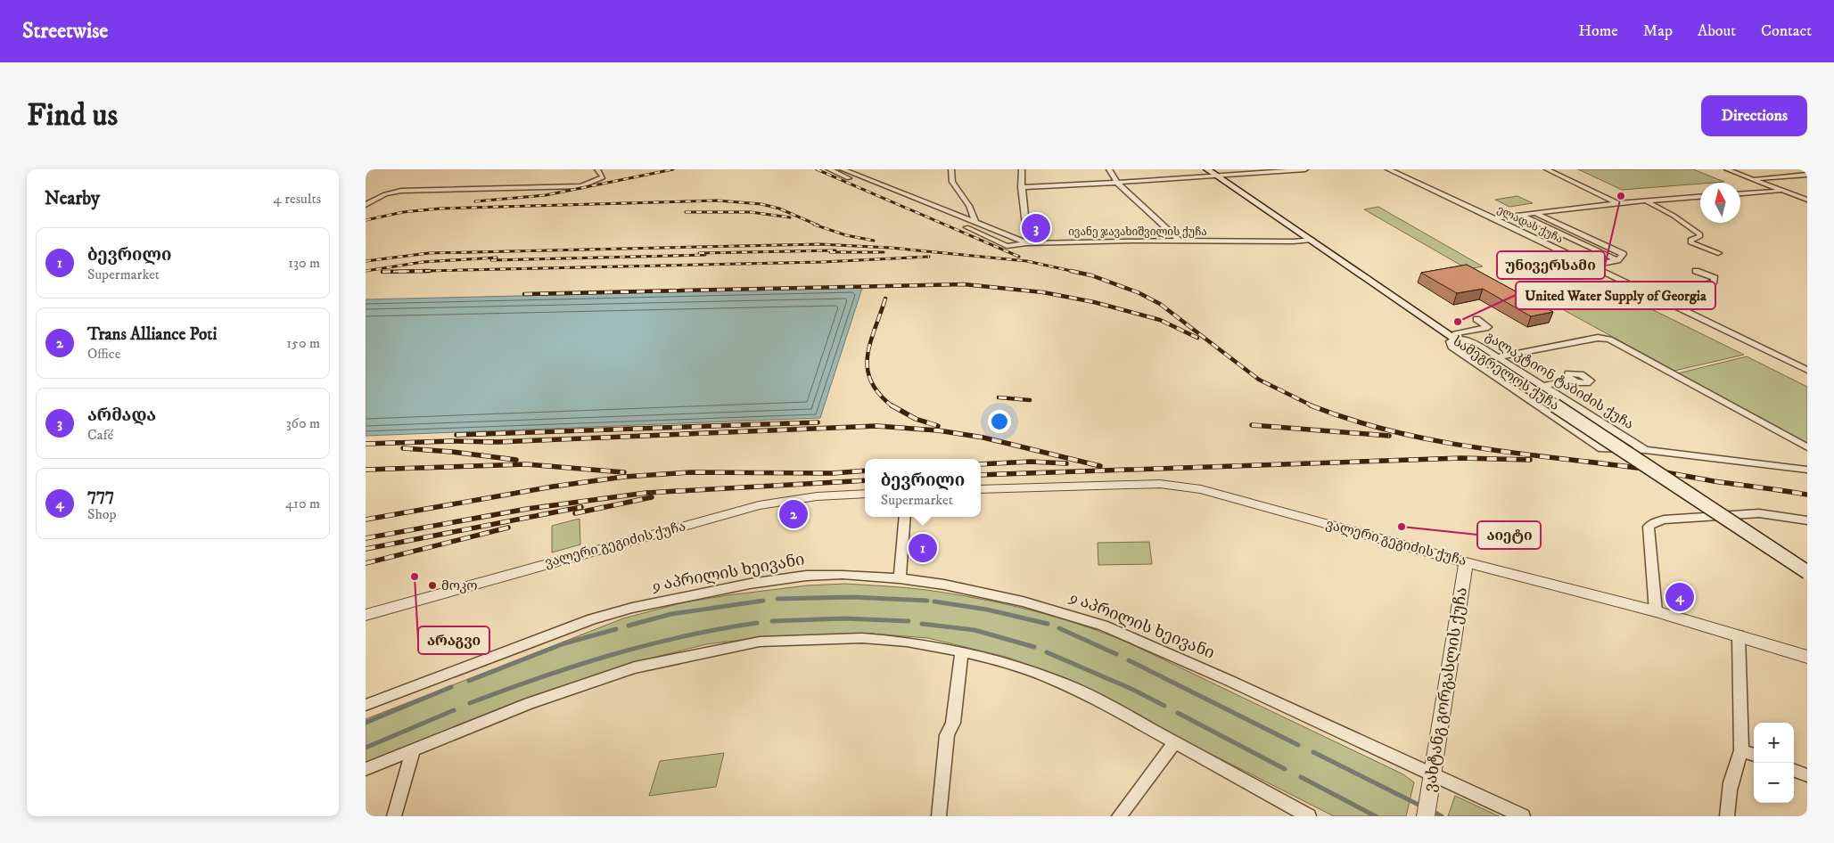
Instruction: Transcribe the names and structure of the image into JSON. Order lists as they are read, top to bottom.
{
  "streets": {
    "main road": ["სამეგრელოს ქუჩა"],
    "street": [
      "ელადას ქუჩა",
      "ივანე ჯავახიშვილის ქუჩა",
      "გალაკტიონ ტაბიძის ქუჩა",
      "ვალერი გეგიძის ქუჩა",
      "9 აპრილის ხეივანი",
      "ვახტანგ გორგასლის ქუჩა"
    ]
  },
  "crossings": [
    ["ივანე ჯავახიშვილის ქუჩა", "სამეგრელოს ქუჩა"],
    ["სამეგრელოს ქუჩა", "გალაკტიონ ტაბიძის ქუჩა"],
    ["ვალერი გეგიძის ქუჩა", "ვახტანგ გორგასლის ქუჩა"],
    ["9 აპრილის ხეივანი", "ვახტანგ გორგასლის ქუჩა"]
  ],
  "places": [
    "უნივერსამი",
    "United Water Supply of Georgia",
    "აიეტი",
    "არაგვი",
    "მოკო"
  ],
  "north": "top",
  "page": {
    "header": "Streetwise",
    "nav": [
      "Home",
      "Map",
      "About",
      "Contact"
    ],
    "buttons": "Directions",
    "title": "Find us",
    "heading": ["Nearby", "4 results"],
    "pins": [
      "3",
      "2",
      "1",
      "4"
    ],
    "list": [
      {
        "mark": "1",
        "name": "ბევრილი",
        "note": "Supermarket",
        "value": "130 m"
      },
      {
        "mark": "2",
        "name": "Trans Alliance Poti",
        "note": "Office",
        "value": "150 m"
      },
      {
        "mark": "3",
        "name": "არმადა",
        "note": "Café",
        "value": "360 m"
      },
      {
        "mark": "4",
        "name": "777",
        "note": "Shop",
        "value": "410 m"
      }
    ],
    "popup": ["ბევრილი", "Supermarket"],
    "map_buttons": ["+", "−"]
  }
}
